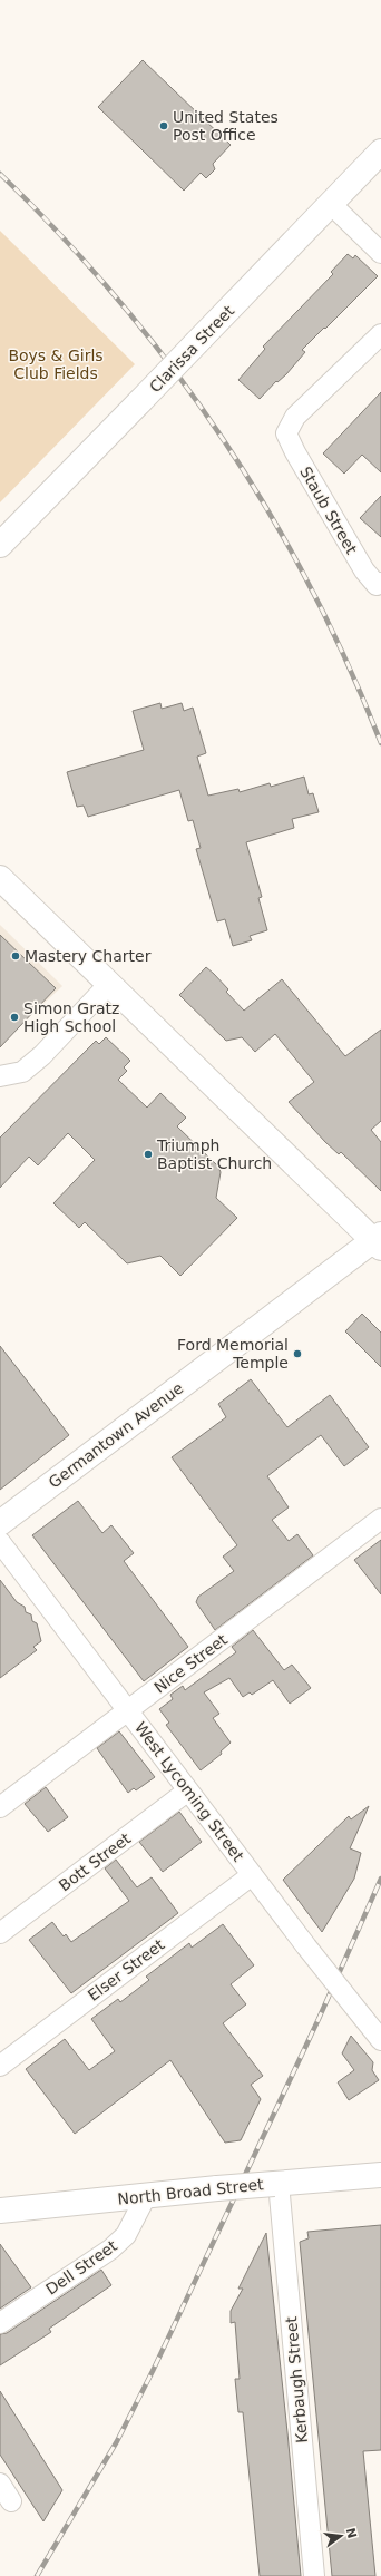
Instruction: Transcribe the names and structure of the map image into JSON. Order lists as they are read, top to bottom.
{
  "streets": {
    "main road": ["Clarissa Street", "Germantown Avenue", "North Broad Street"],
    "street": [
      "Staub Street",
      "Nice Street",
      "West Lycoming Street",
      "Bott Street",
      "Elser Street",
      "Dell Street",
      "Kerbaugh Street"
    ]
  },
  "crossings": [
    ["Nice Street", "West Lycoming Street"],
    ["West Lycoming Street", "Bott Street"],
    ["West Lycoming Street", "Elser Street"],
    ["North Broad Street", "Dell Street"],
    ["North Broad Street", "Kerbaugh Street"]
  ],
  "parks": ["Boys & Girls Club Fields"],
  "places": [
    "United States Post Office",
    "Mastery Charter",
    "Simon Gratz High School",
    "Triumph Baptist Church",
    "Ford Memorial Temple"
  ],
  "north": "right"
}
